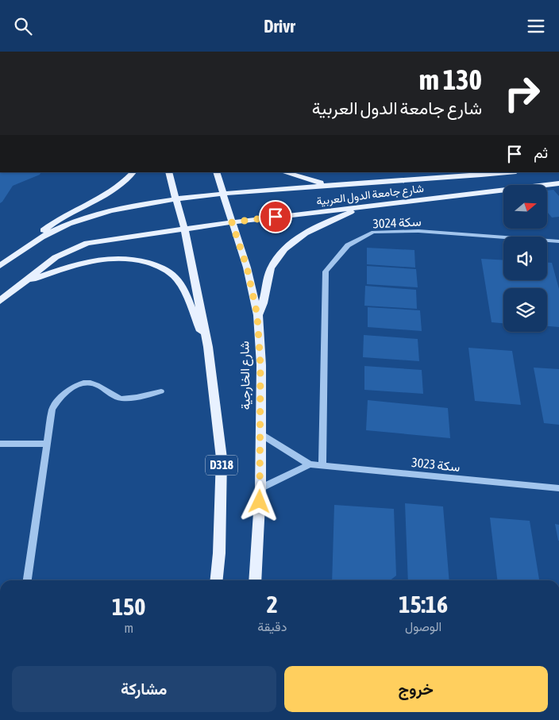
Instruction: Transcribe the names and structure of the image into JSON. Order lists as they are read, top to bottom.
{
  "streets": {
    "main road": ["شارع جامعة الدول العربية", "شارع الخارجية", "D318"],
    "street": ["سكة 3024", "سكة 3023"]
  },
  "crossings": [
    ["شارع جامعة الدول العربية", "شارع الخارجية"],
    ["شارع جامعة الدول العربية", "D318"],
    ["سكة 3024", "سكة 3023"],
    ["شارع الخارجية", "سكة 3023"]
  ],
  "north": "right",
  "page": {
    "header": "Drivr",
    "turn": ["130 m", "شارع جامعة الدول العربية"],
    "then": "ثم",
    "eta": [
      "15:16",
      "الوصول",
      "2",
      "دقيقة",
      "150",
      "m"
    ],
    "buttons": ["خروج", "مشاركة"]
  }
}
